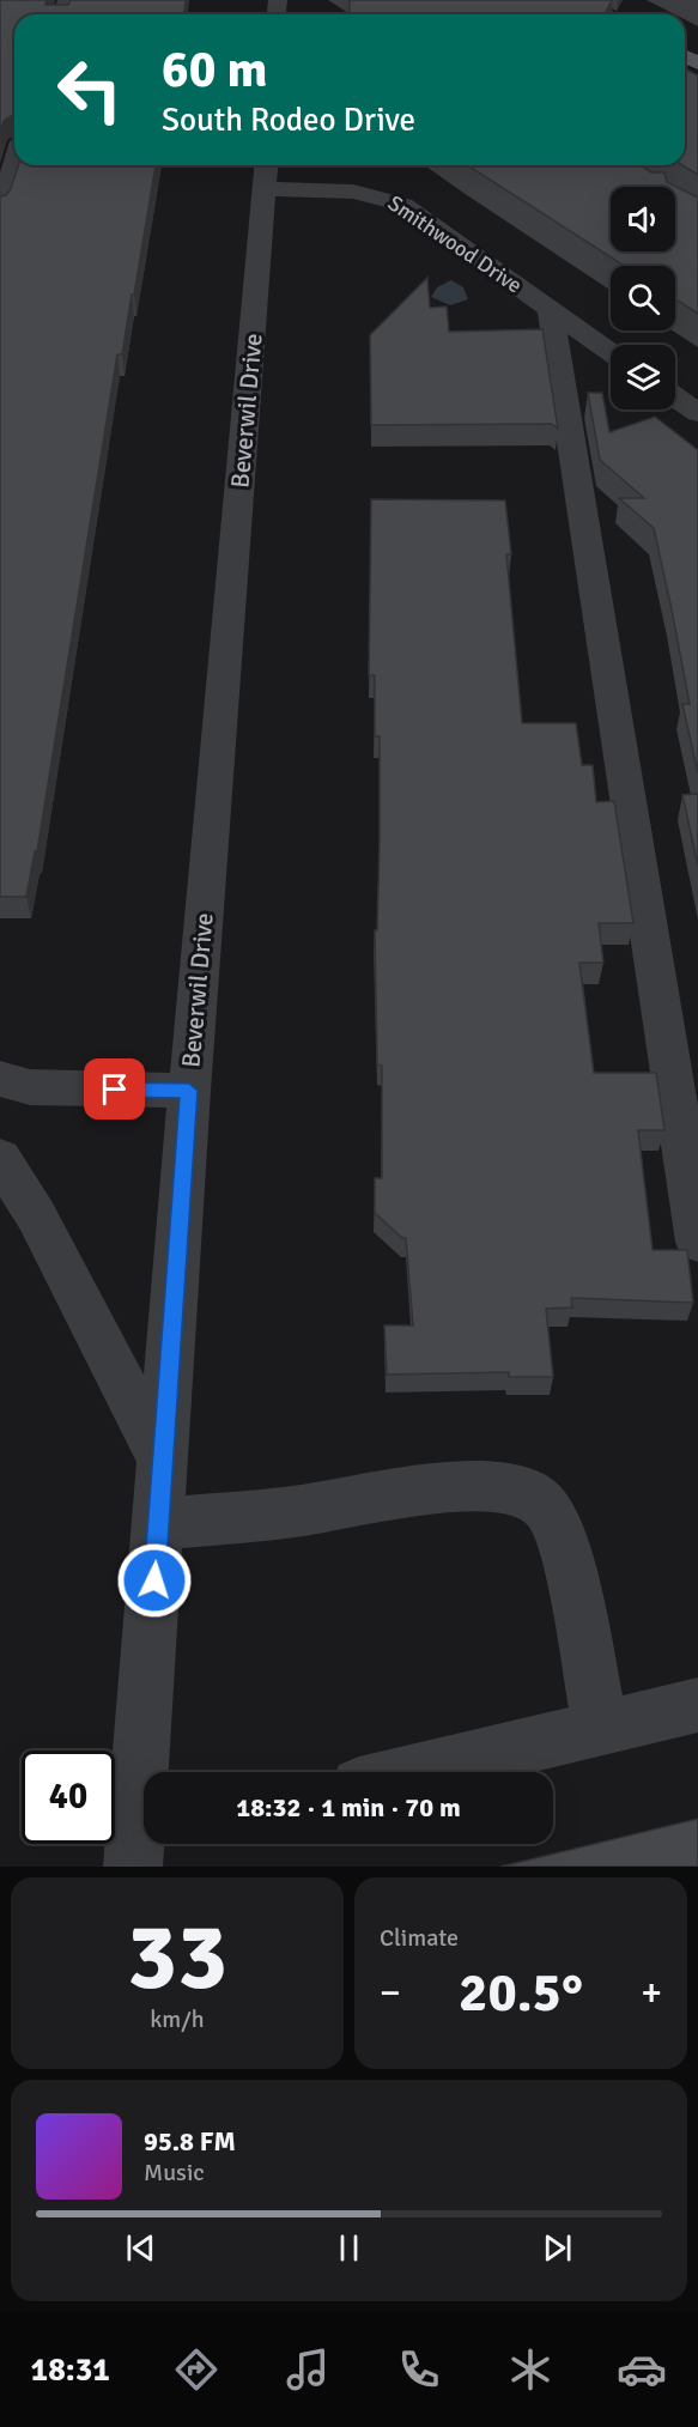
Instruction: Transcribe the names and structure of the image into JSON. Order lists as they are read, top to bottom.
{
  "streets": {
    "street": ["Smithwood Drive", "Beverwil Drive"]
  },
  "crossings": [
    ["Smithwood Drive", "Beverwil Drive"]
  ],
  "page": {
    "turn": ["60 m", "South Rodeo Drive"],
    "limit": "40",
    "trip": "18:32 · 1 min · 70 m",
    "tile": [
      ["33", "km/h"],
      "Climate"
    ],
    "heat": ["−", "20.5°", "+"],
    "song": ["95.8 FM", "Music"],
    "tabs": "18:31"
  }
}
